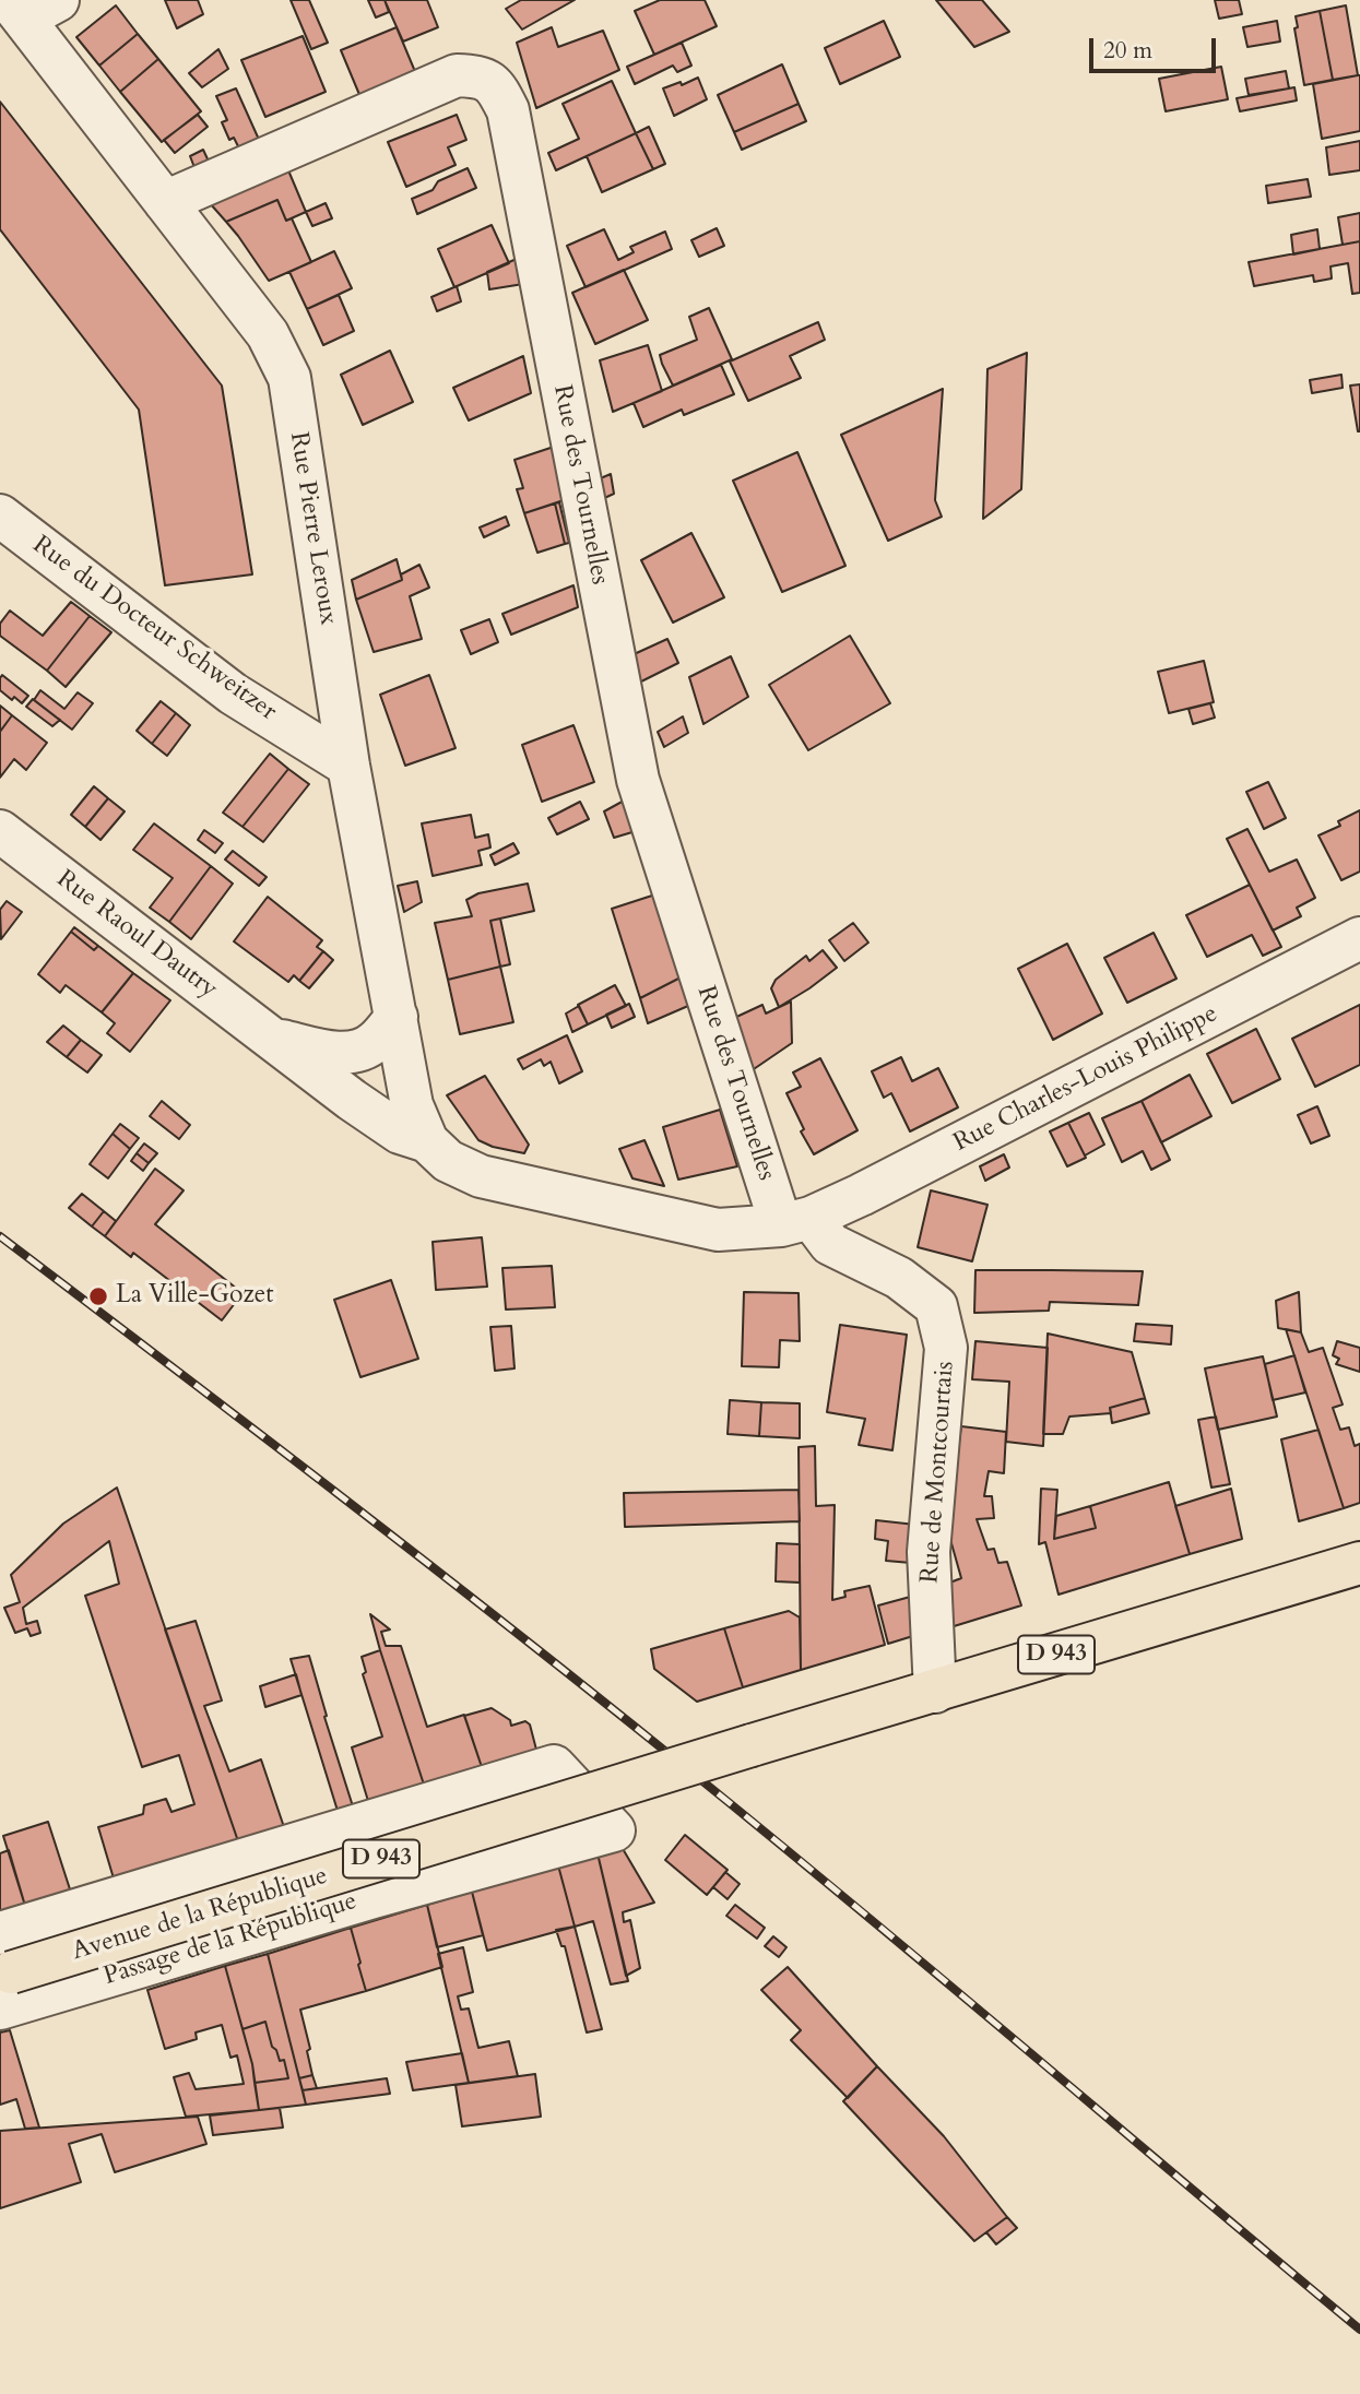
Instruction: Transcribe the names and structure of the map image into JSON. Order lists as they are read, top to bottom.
{
  "streets": {
    "main road": ["D 943", "Avenue de la République"],
    "street": [
      "Rue des Tournelles",
      "Rue Pierre Leroux",
      "Rue du Docteur Schweitzer",
      "Rue Raoul Dautry",
      "Rue Charles-Louis Philippe",
      "Rue de Montcourtais",
      "Passage de la République"
    ]
  },
  "crossings": [
    ["Rue des Tournelles", "Rue Pierre Leroux"],
    ["Rue des Tournelles", "Rue Charles-Louis Philippe"],
    ["Rue des Tournelles", "Rue de Montcourtais"],
    ["Rue Pierre Leroux", "Rue du Docteur Schweitzer"],
    ["Rue Pierre Leroux", "Rue Raoul Dautry"],
    ["Rue Charles-Louis Philippe", "Rue de Montcourtais"],
    ["Rue de Montcourtais", "D 943"],
    ["Rue de Montcourtais", "Avenue de la République"],
    ["D 943", "Avenue de la République"],
    ["Avenue de la République", "Passage de la République"]
  ],
  "places": ["La Ville-Gozet"],
  "scale_bar": "20 m"
}
